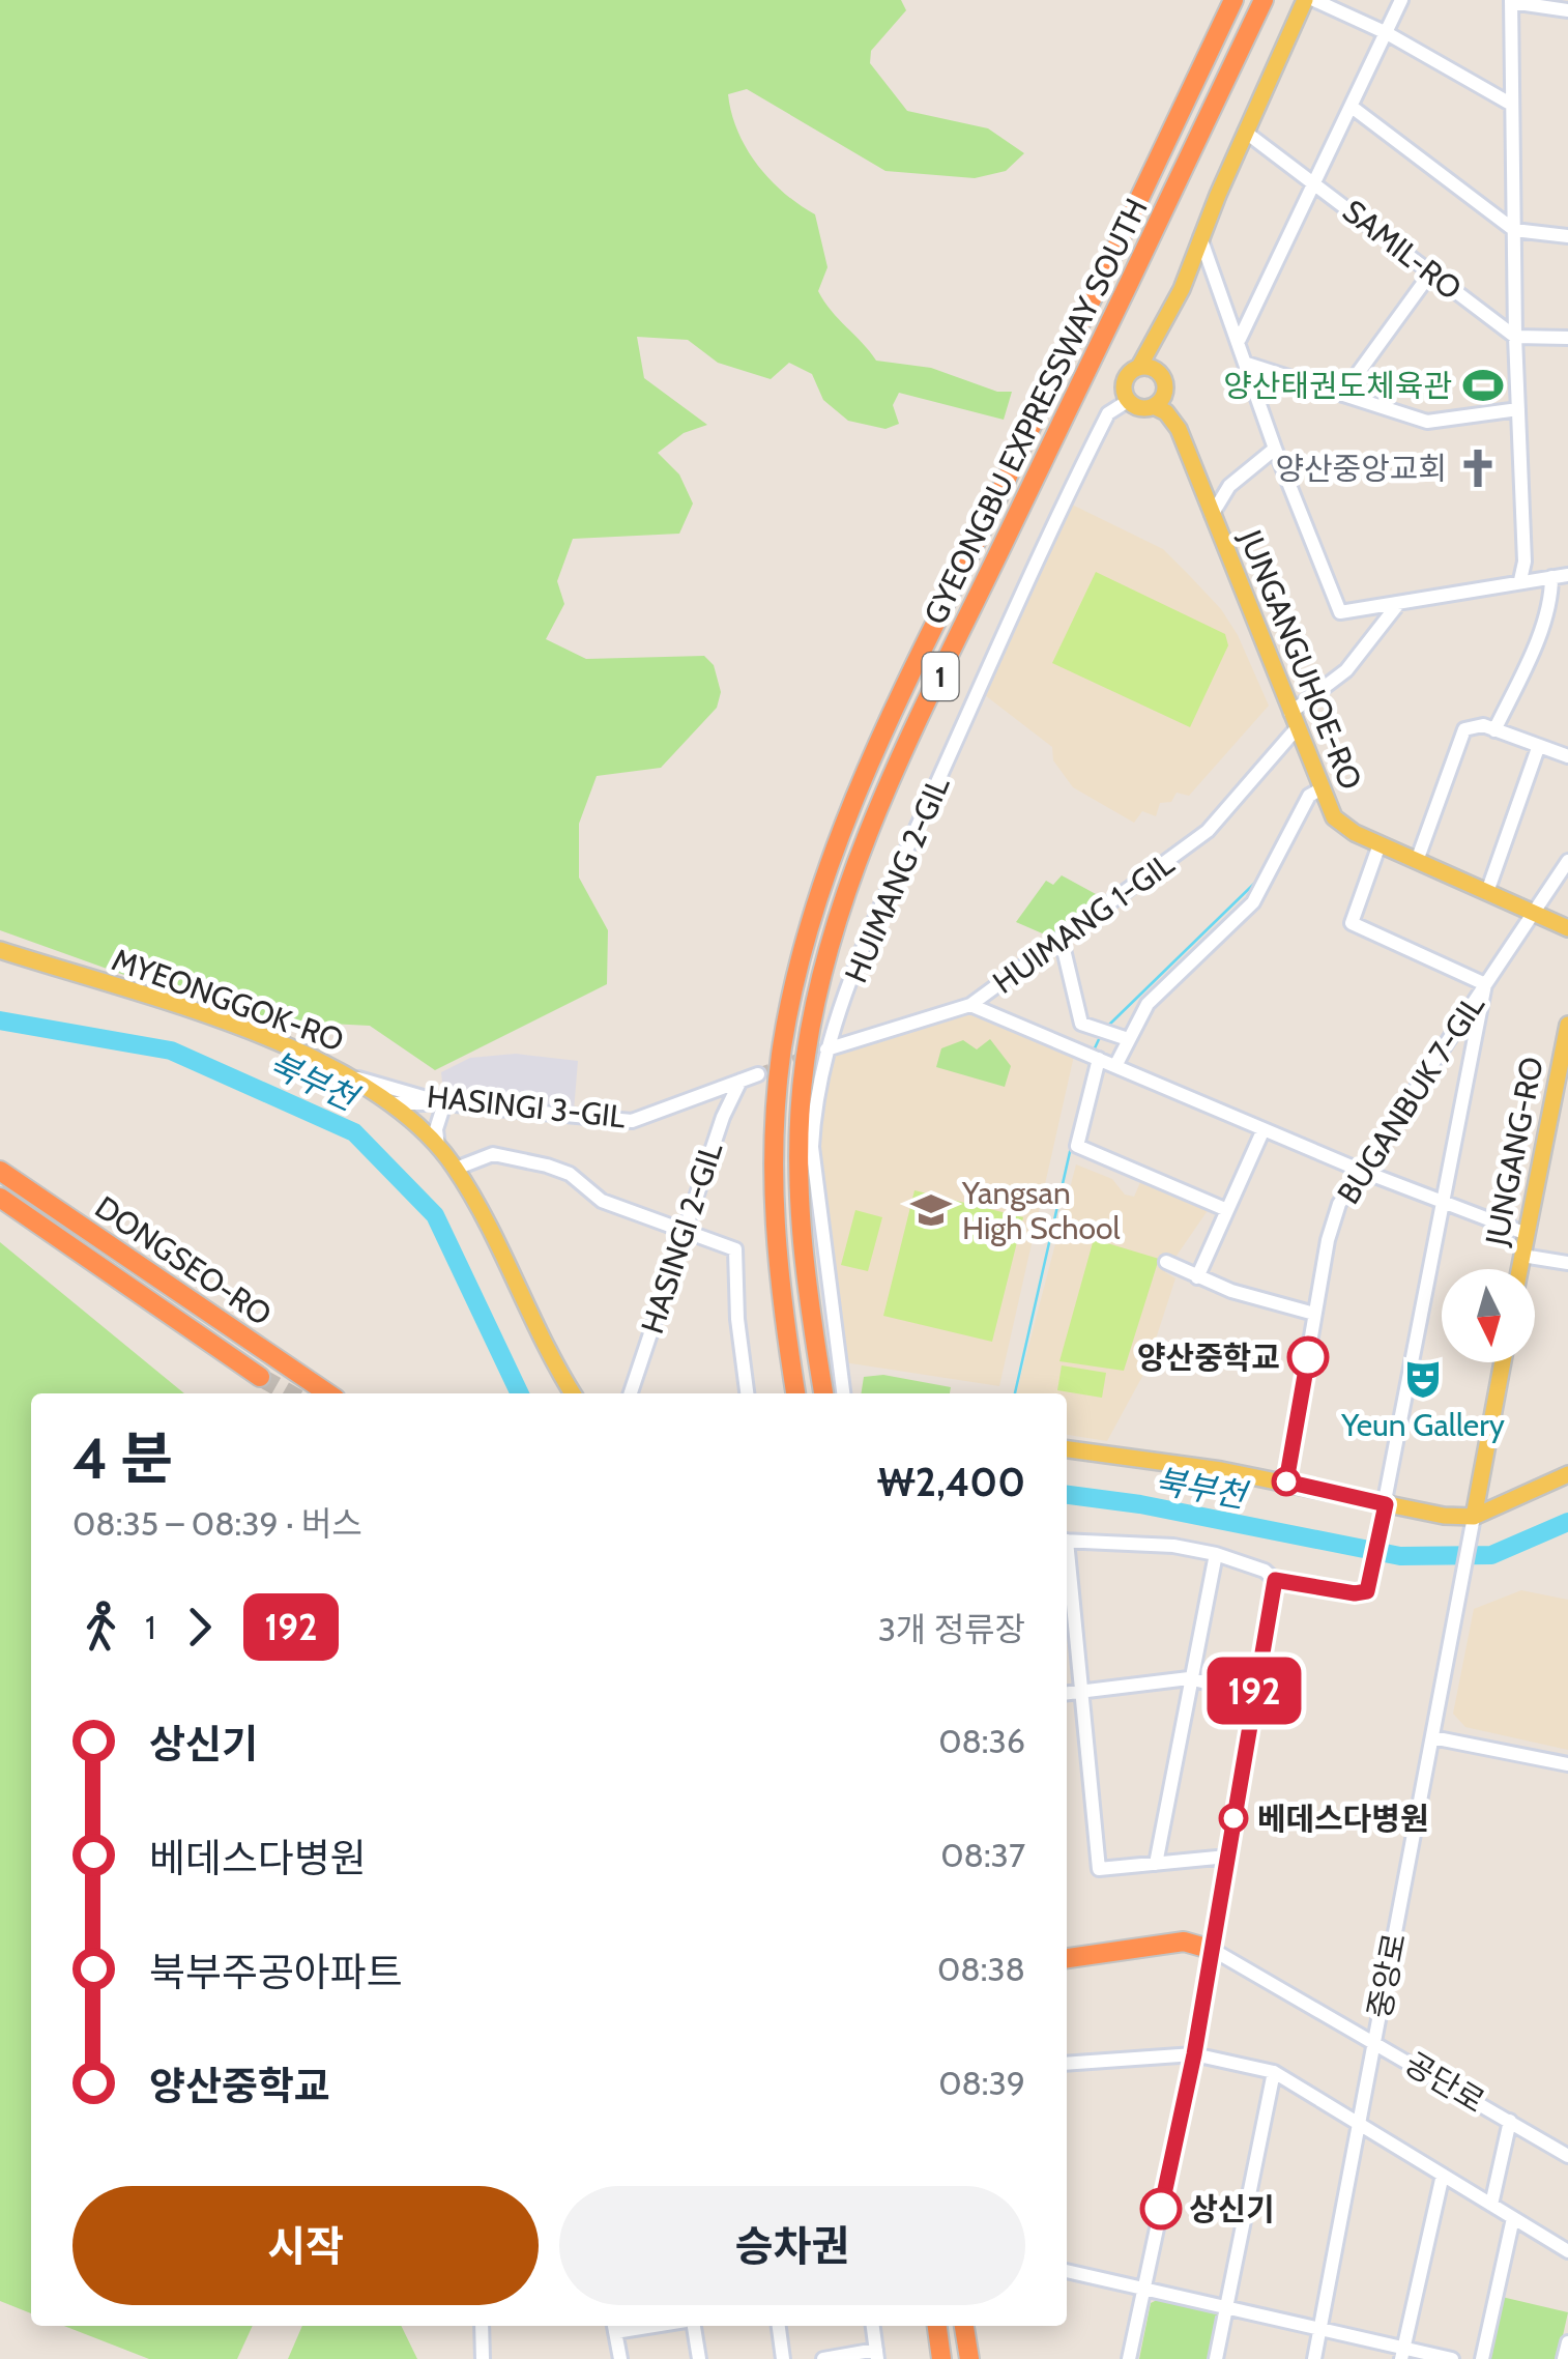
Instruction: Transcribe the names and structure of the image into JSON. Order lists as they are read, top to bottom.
{
  "streets": {
    "highway": ["GYEONGBU EXPRESSWAY SOUTH", "1", "DONGSEO-RO"],
    "main road": ["JUNGANGUHOE-RO", "MYEONGGOK-RO", "JUNGANG-RO"],
    "street": [
      "SAMIL-RO",
      "HUIMANG 2-GIL",
      "HUIMANG 1-GIL",
      "BUGANBUK 7-GIL",
      "HASINGI 3-GIL",
      "HASINGI 2-GIL",
      "중앙로",
      "공단로"
    ]
  },
  "crossings": [
    ["JUNGANGUHOE-RO", "HUIMANG 2-GIL"],
    ["JUNGANGUHOE-RO", "HUIMANG 1-GIL"],
    ["JUNGANGUHOE-RO", "BUGANBUK 7-GIL"],
    ["HUIMANG 2-GIL", "HUIMANG 1-GIL"],
    ["MYEONGGOK-RO", "HASINGI 3-GIL"],
    ["HASINGI 3-GIL", "HASINGI 2-GIL"],
    ["중앙로", "공단로"]
  ],
  "water": ["북부천"],
  "places": {
    "sports": ["양산태권도체육관"],
    "church": ["양산중앙교회"],
    "school or university": ["Yangsan High School"],
    "other": ["양산중학교", "베데스다병원", "상신기"],
    "theatre": ["Yeun Gallery"]
  },
  "lines": ["bus line 192"],
  "north": "bottom",
  "page": {
    "on_map": "192",
    "heading": ["4 분", "08:35 – 08:39 · 버스", "₩2,400"],
    "legs": ["1", "192", "3개 정류장"],
    "list": [
      {
        "name": "상신기",
        "value": "08:36"
      },
      {
        "name": "베데스다병원",
        "value": "08:37"
      },
      {
        "name": "북부주공아파트",
        "value": "08:38"
      },
      {
        "name": "양산중학교",
        "value": "08:39"
      }
    ],
    "buttons": ["시작", "승차권"]
  }
}
